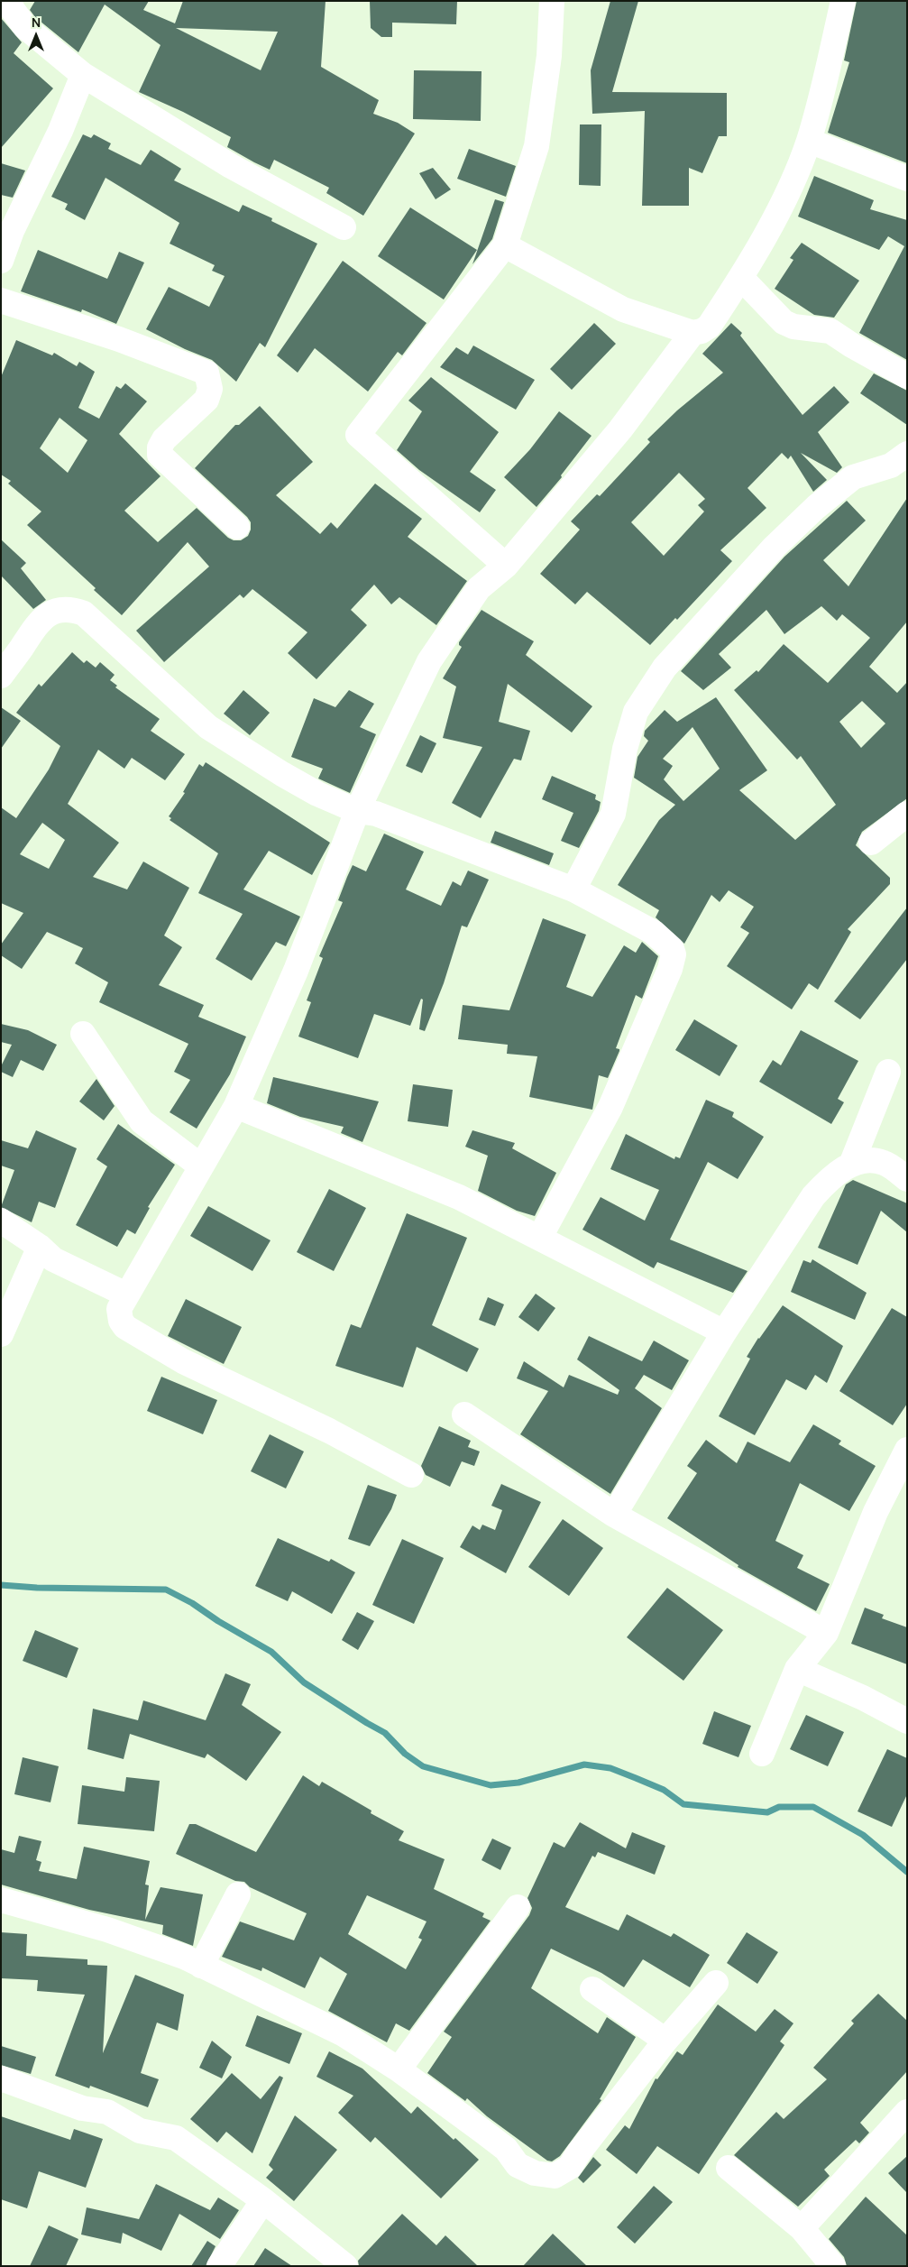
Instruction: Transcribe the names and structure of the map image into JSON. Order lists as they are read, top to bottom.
{
  "north": "top"
}
